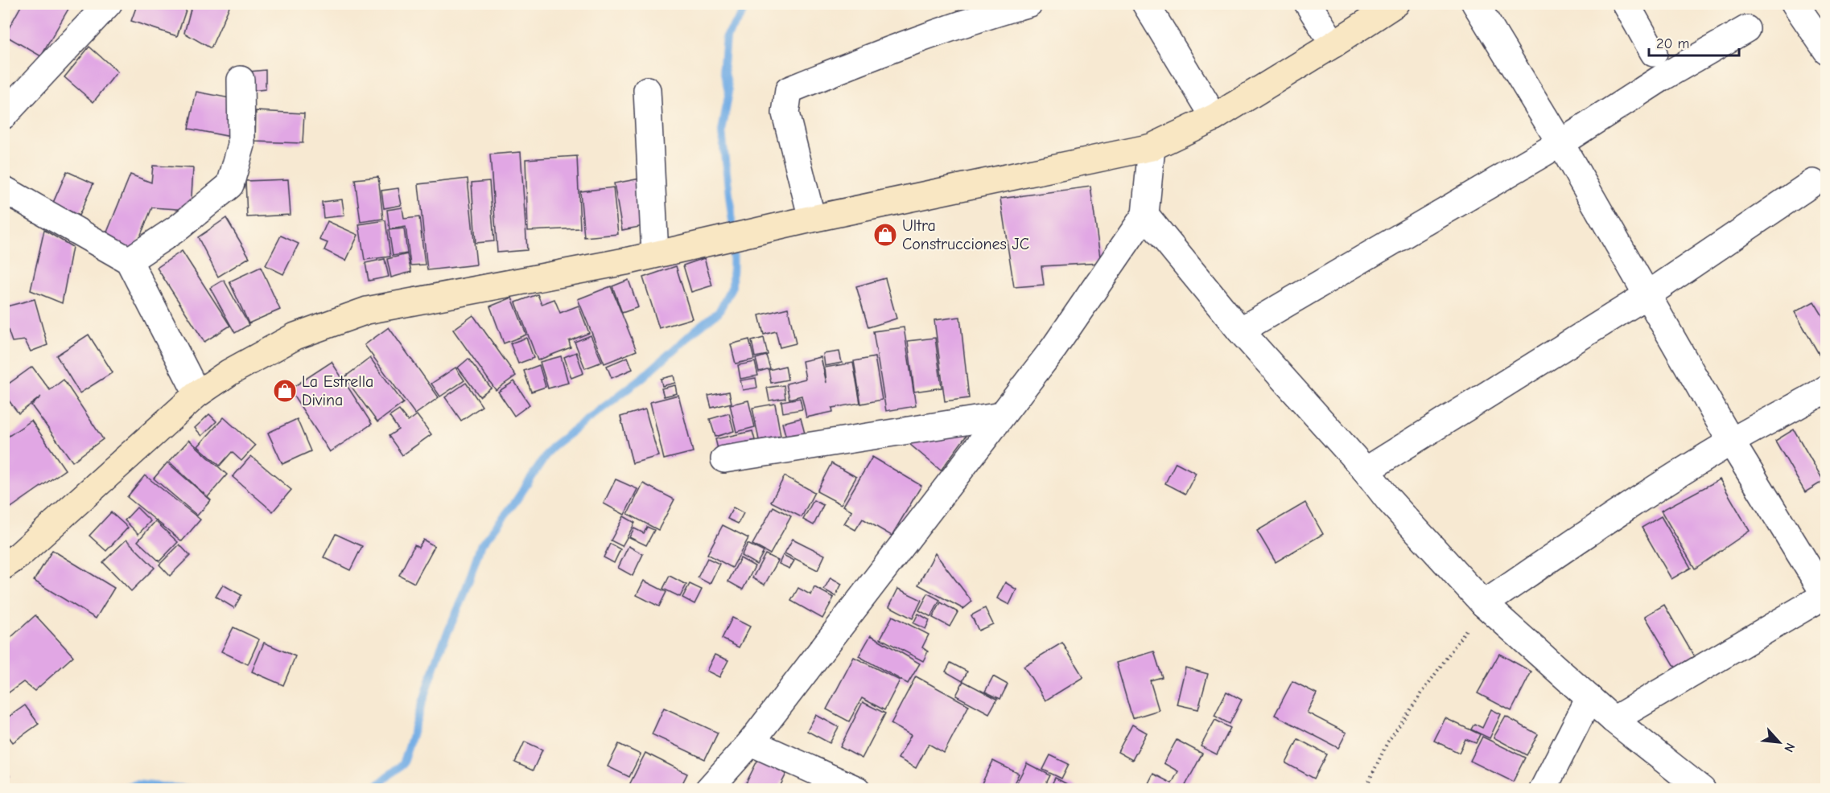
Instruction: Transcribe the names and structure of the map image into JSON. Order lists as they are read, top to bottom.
{
  "places": {
    "shop": ["Ultra Construcciones JC", "La Estrella Divina"]
  },
  "scale_bar": "20 m",
  "north": "bottom right"
}
